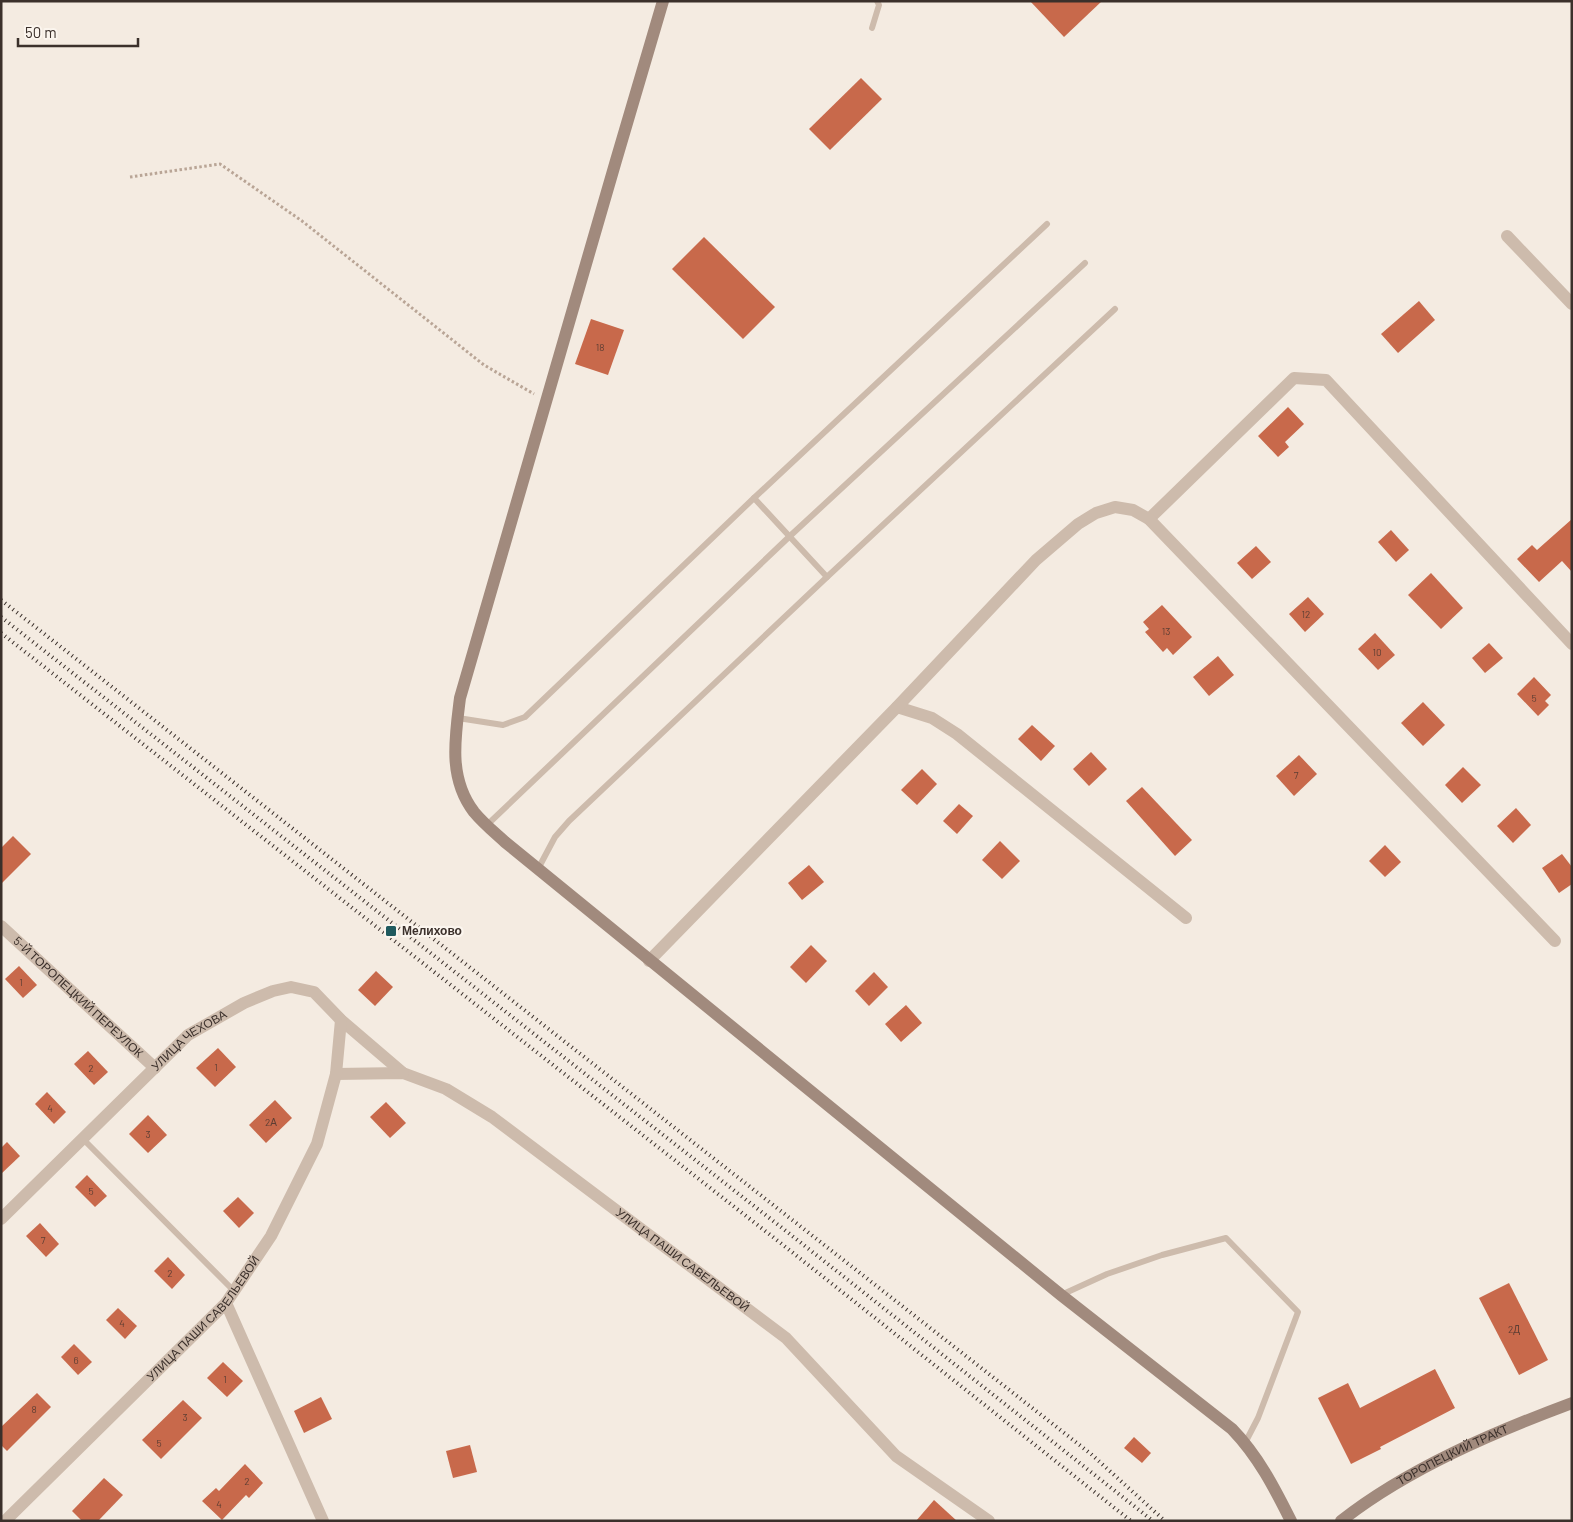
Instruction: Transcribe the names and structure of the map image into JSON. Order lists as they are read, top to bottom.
{
  "streets": {
    "street": [
      "5-Й ТОРОПЕЦКИЙ ПЕРЕУЛОК",
      "УЛИЦА ЧЕХОВА",
      "УЛИЦА ПАШИ САВЕЛЬЕВОЙ",
      "ТОРОПЕЦКИЙ ТРАКТ"
    ]
  },
  "crossings": [
    ["5-Й ТОРОПЕЦКИЙ ПЕРЕУЛОК", "УЛИЦА ЧЕХОВА"],
    ["УЛИЦА ЧЕХОВА", "УЛИЦА ПАШИ САВЕЛЬЕВОЙ"]
  ],
  "places": {
    "transit": ["Мелихово"]
  },
  "house_numbers": [
    "18",
    "12",
    "13",
    "10",
    "5",
    "7",
    "1",
    "1",
    "2",
    "4",
    "2А",
    "3",
    "5",
    "7",
    "2",
    "4",
    "2Д",
    "6",
    "1",
    "8",
    "3",
    "5",
    "2",
    "4"
  ],
  "scale_bar": "50 m"
}
